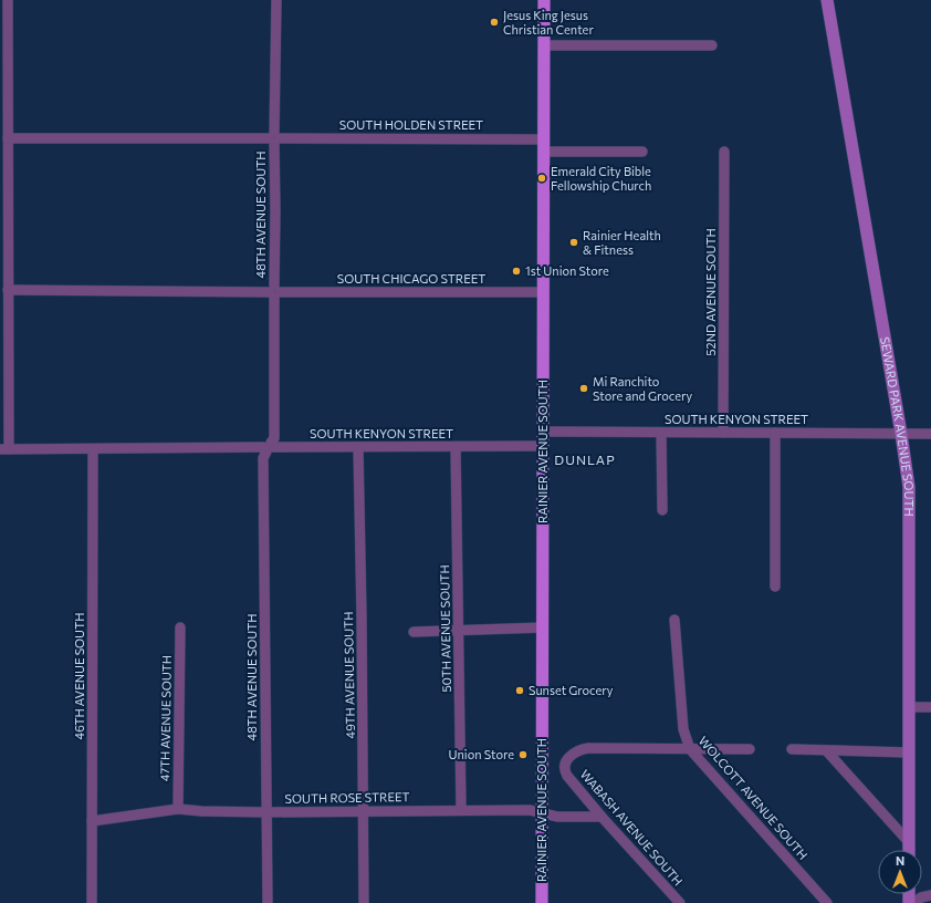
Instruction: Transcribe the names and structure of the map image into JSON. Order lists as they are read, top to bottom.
{
  "streets": {
    "main road": ["SEWARD PARK AVENUE SOUTH", "RAINIER AVENUE SOUTH"],
    "street": [
      "SOUTH HOLDEN STREET",
      "48TH AVENUE SOUTH",
      "SOUTH CHICAGO STREET",
      "52ND AVENUE SOUTH",
      "SOUTH KENYON STREET",
      "50TH AVENUE SOUTH",
      "49TH AVENUE SOUTH",
      "46TH AVENUE SOUTH",
      "47TH AVENUE SOUTH",
      "SOUTH ROSE STREET",
      "WOLCOTT AVENUE SOUTH",
      "WABASH AVENUE SOUTH"
    ]
  },
  "crossings": [
    ["SOUTH HOLDEN STREET", "48TH AVENUE SOUTH"],
    ["SOUTH HOLDEN STREET", "RAINIER AVENUE SOUTH"],
    ["48TH AVENUE SOUTH", "SOUTH CHICAGO STREET"],
    ["48TH AVENUE SOUTH", "SOUTH KENYON STREET"],
    ["48TH AVENUE SOUTH", "SOUTH ROSE STREET"],
    ["SOUTH CHICAGO STREET", "RAINIER AVENUE SOUTH"],
    ["52ND AVENUE SOUTH", "SOUTH KENYON STREET"],
    ["SOUTH KENYON STREET", "SEWARD PARK AVENUE SOUTH"],
    ["SOUTH KENYON STREET", "RAINIER AVENUE SOUTH"],
    ["SOUTH KENYON STREET", "50TH AVENUE SOUTH"],
    ["SOUTH KENYON STREET", "49TH AVENUE SOUTH"],
    ["SOUTH KENYON STREET", "46TH AVENUE SOUTH"],
    ["RAINIER AVENUE SOUTH", "SOUTH ROSE STREET"],
    ["50TH AVENUE SOUTH", "SOUTH ROSE STREET"],
    ["49TH AVENUE SOUTH", "SOUTH ROSE STREET"],
    ["46TH AVENUE SOUTH", "SOUTH ROSE STREET"],
    ["47TH AVENUE SOUTH", "SOUTH ROSE STREET"],
    ["SOUTH ROSE STREET", "WABASH AVENUE SOUTH"],
    ["WOLCOTT AVENUE SOUTH", "WABASH AVENUE SOUTH"]
  ],
  "districts": ["DUNLAP"],
  "places": [
    "Jesus King Jesus Christian Center",
    "Emerald City Bible Fellowship Church",
    "Rainier Health & Fitness",
    "1st Union Store",
    "Mi Ranchito Store and Grocery",
    "Sunset Grocery",
    "Union Store"
  ],
  "north": "top"
}
